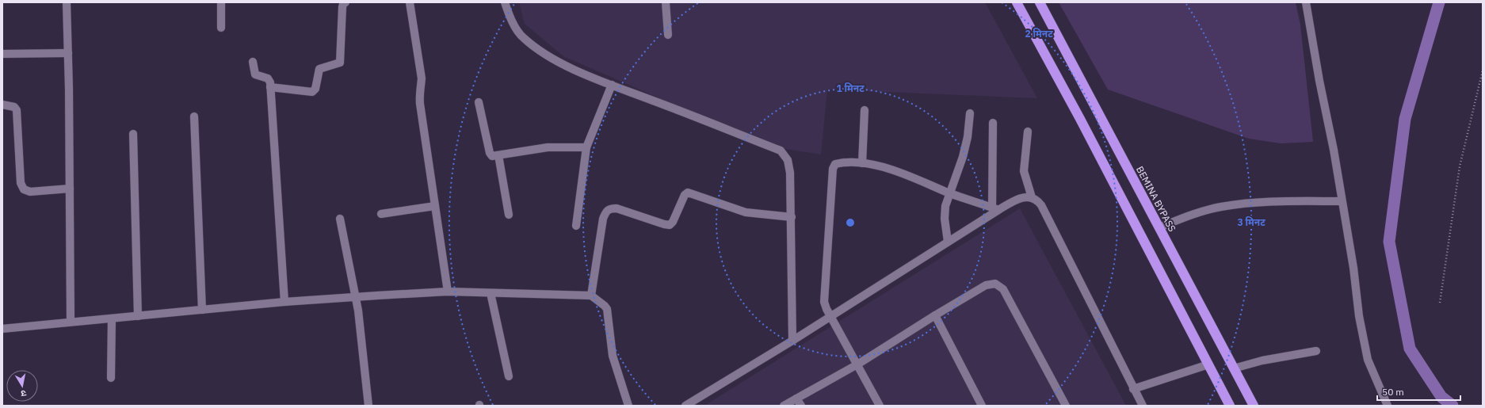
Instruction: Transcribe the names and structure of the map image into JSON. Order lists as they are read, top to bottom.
{
  "streets": {
    "highway": ["BEMINA BYPASS"]
  },
  "scale_bar": "50 m",
  "north": "bottom",
  "rings": ["2 मिनट", "1 मिनट", "3 मिनट"]
}
